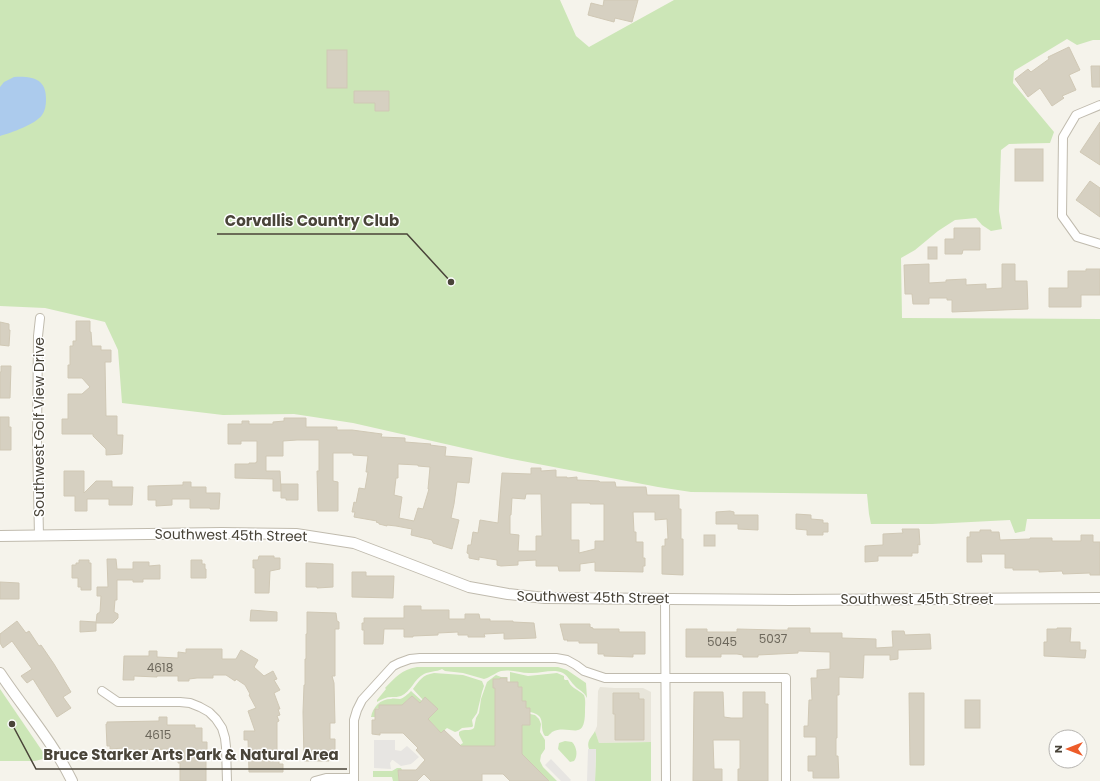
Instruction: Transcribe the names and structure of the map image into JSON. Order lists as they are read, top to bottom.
{
  "streets": {
    "street": ["Southwest Golf View Drive", "Southwest 45th Street"]
  },
  "crossings": [
    ["Southwest Golf View Drive", "Southwest 45th Street"]
  ],
  "places": ["Corvallis Country Club", "Bruce Starker Arts Park & Natural Area"],
  "house_numbers": [
    "5037",
    "5045",
    "4618",
    "4615"
  ],
  "north": "left"
}
